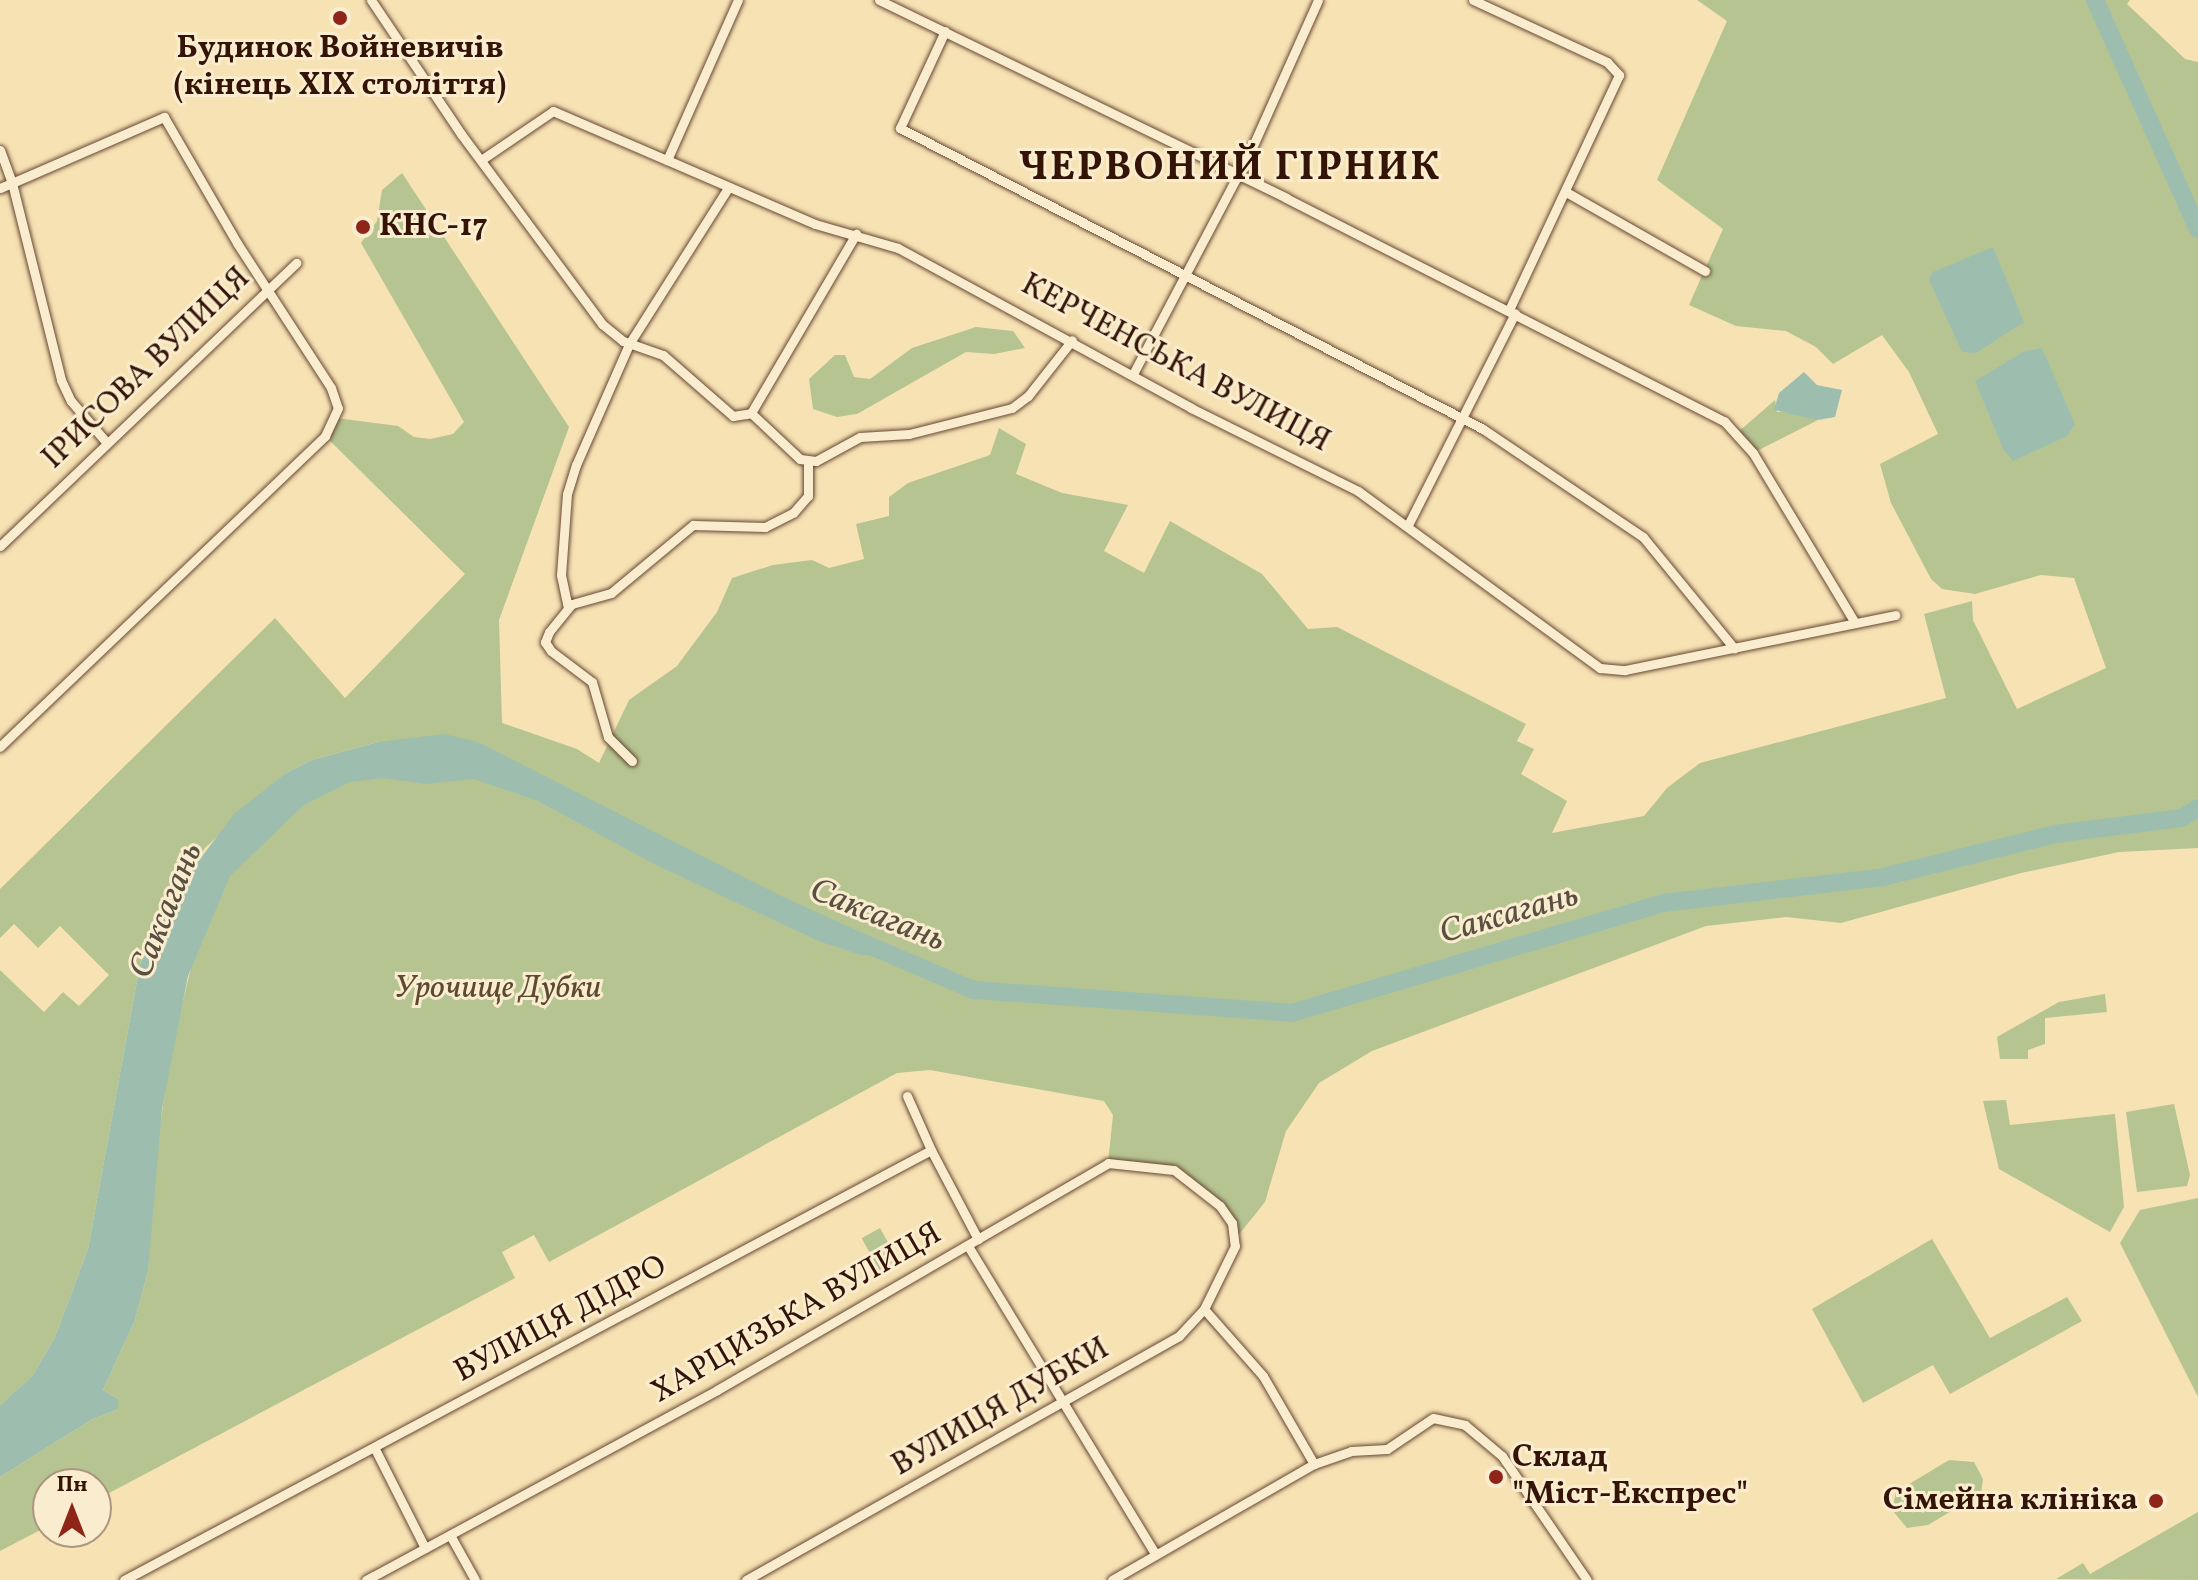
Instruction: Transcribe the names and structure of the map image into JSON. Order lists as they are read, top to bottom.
{
  "streets": {
    "street": [
      "КЕРЧЕНСЬКА ВУЛИЦЯ",
      "ІРИСОВА ВУЛИЦЯ",
      "ХАРЦИЗЬКА ВУЛИЦЯ",
      "ВУЛИЦЯ ДІДРО",
      "ВУЛИЦЯ ДУБКИ"
    ]
  },
  "crossings": [
    ["ХАРЦИЗЬКА ВУЛИЦЯ", "ВУЛИЦЯ ДУБКИ"]
  ],
  "districts": ["ЧЕРВОНИЙ ГІРНИК"],
  "water": ["Саксагань"],
  "parks": ["Урочище Дубки"],
  "places": [
    "Будинок Войневичів (кінець ХІХ століття)",
    "КНС-17",
    "Склад \"Міст-Експрес\"",
    "Сімейна клініка"
  ],
  "north": "top"
}
